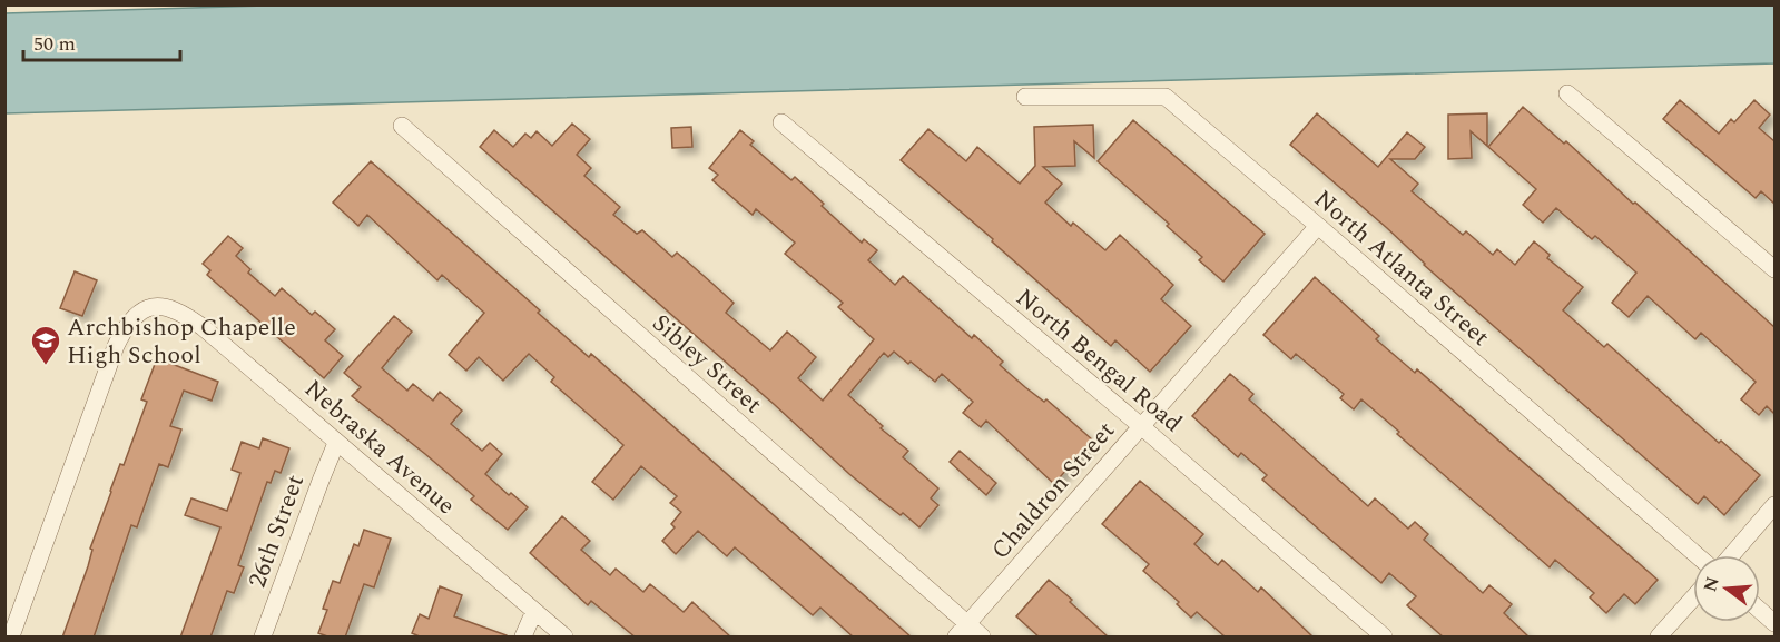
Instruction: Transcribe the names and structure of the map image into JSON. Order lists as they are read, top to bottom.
{
  "streets": {
    "street": [
      "North Atlanta Street",
      "North Bengal Road",
      "Sibley Street",
      "Nebraska Avenue",
      "Chaldron Street",
      "26th Street"
    ]
  },
  "crossings": [
    ["North Atlanta Street", "Chaldron Street"],
    ["North Bengal Road", "Chaldron Street"],
    ["Sibley Street", "Chaldron Street"],
    ["Nebraska Avenue", "26th Street"]
  ],
  "places": {
    "school or university": ["Archbishop Chapelle High School"]
  },
  "scale_bar": "50 m",
  "north": "left"
}
